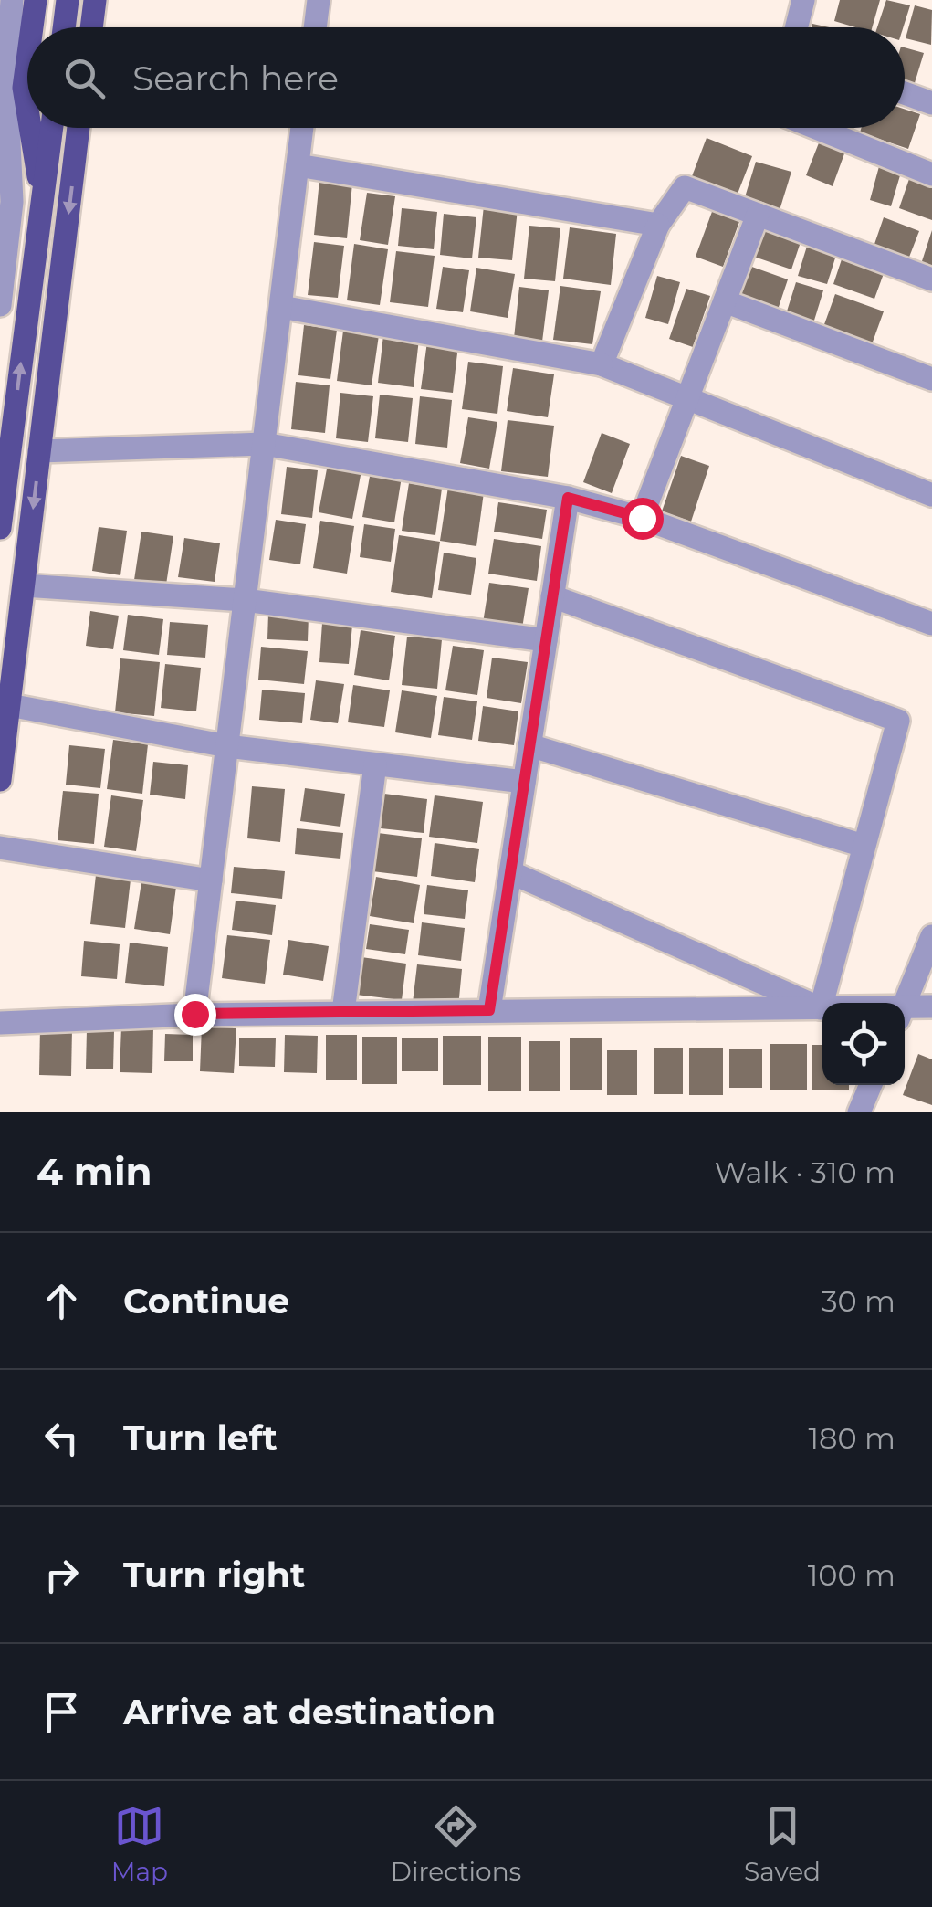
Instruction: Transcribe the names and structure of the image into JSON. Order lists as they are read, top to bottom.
{
  "page": {
    "search": "Search here",
    "heading": ["4 min", "Walk · 310 m"],
    "list": [
      ["Continue", "30 m"],
      ["Turn left", "180 m"],
      ["Turn right", "100 m"],
      "Arrive at destination"
    ],
    "nav": ["Map", "Directions", "Saved"]
  }
}
